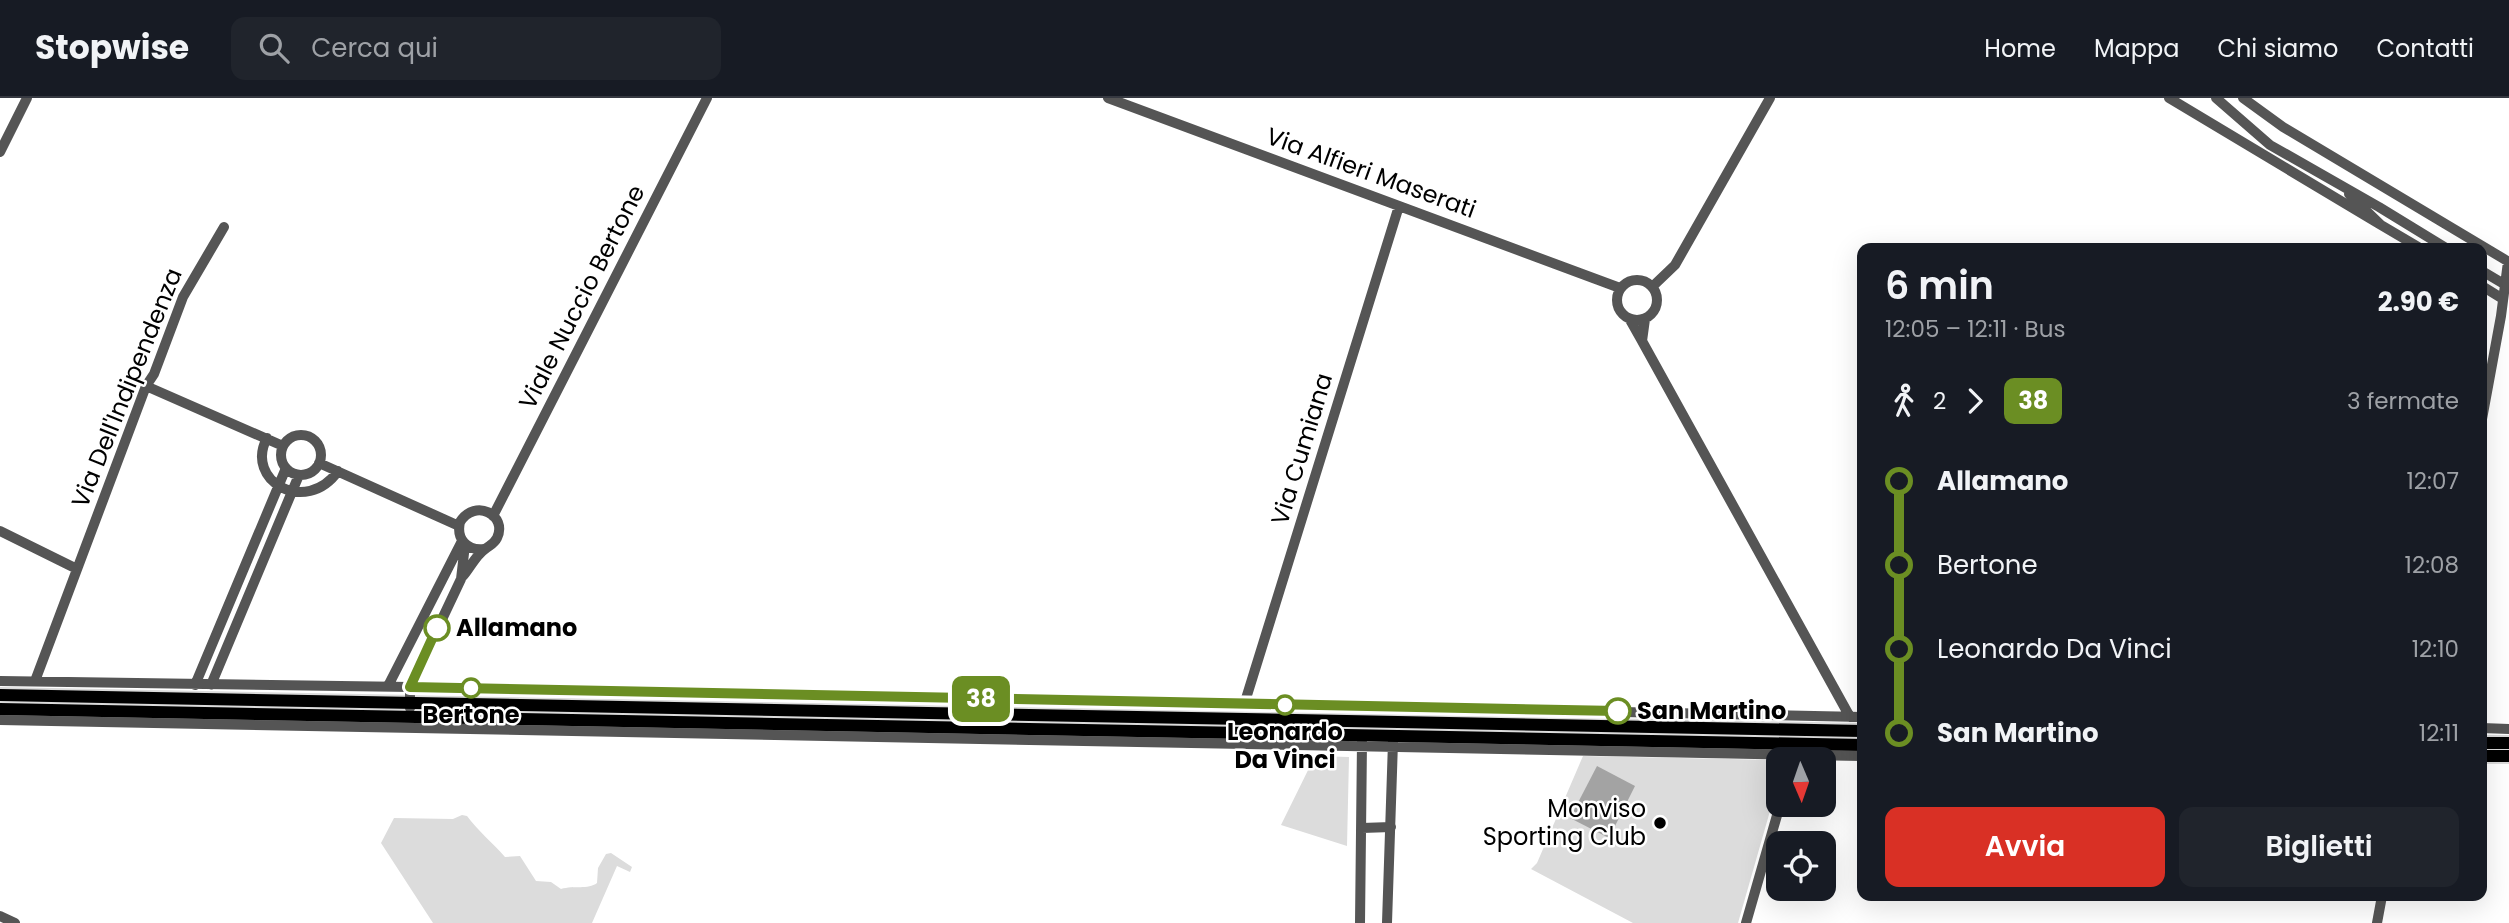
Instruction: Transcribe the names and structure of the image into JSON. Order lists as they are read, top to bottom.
{
  "streets": {
    "street": [
      "Via Alfieri Maserati",
      "Viale Nuccio Bertone",
      "Via Dell'Indipendenza",
      "Via Cumiana"
    ]
  },
  "crossings": [
    ["Via Alfieri Maserati", "Via Cumiana"]
  ],
  "places": [
    "Allamano",
    "Bertone",
    "Leonardo Da Vinci",
    "San Martino",
    "Monviso Sporting Club"
  ],
  "lines": ["bus line 38"],
  "north": "bottom",
  "page": {
    "header": "Stopwise",
    "search": "Cerca qui",
    "nav": [
      "Home",
      "Mappa",
      "Chi siamo",
      "Contatti"
    ],
    "on_map": "38",
    "heading": ["6 min", "12:05 – 12:11 · Bus", "2.90 €"],
    "legs": ["2", "38", "3 fermate"],
    "list": [
      {
        "name": "Allamano",
        "value": "12:07"
      },
      {
        "name": "Bertone",
        "value": "12:08"
      },
      {
        "name": "Leonardo Da Vinci",
        "value": "12:10"
      },
      {
        "name": "San Martino",
        "value": "12:11"
      }
    ],
    "buttons": ["Avvia", "Biglietti"]
  }
}
